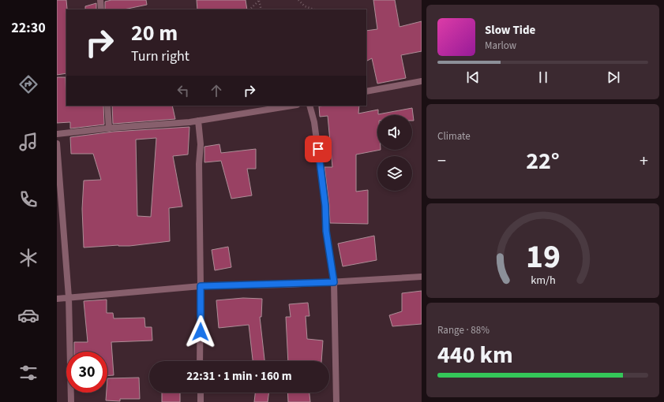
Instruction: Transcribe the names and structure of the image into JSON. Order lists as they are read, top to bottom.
{
  "page": {
    "tabs": "22:30",
    "turn": ["20 m", "Turn right"],
    "song": ["Slow Tide", "Marlow"],
    "tile": [
      "Climate",
      ["Range · 88%", "440 km"]
    ],
    "heat": ["−", "22°", "+"],
    "limit": "30",
    "trip": "22:31 · 1 min · 160 m",
    "gauge": ["19", "km/h"]
  }
}
